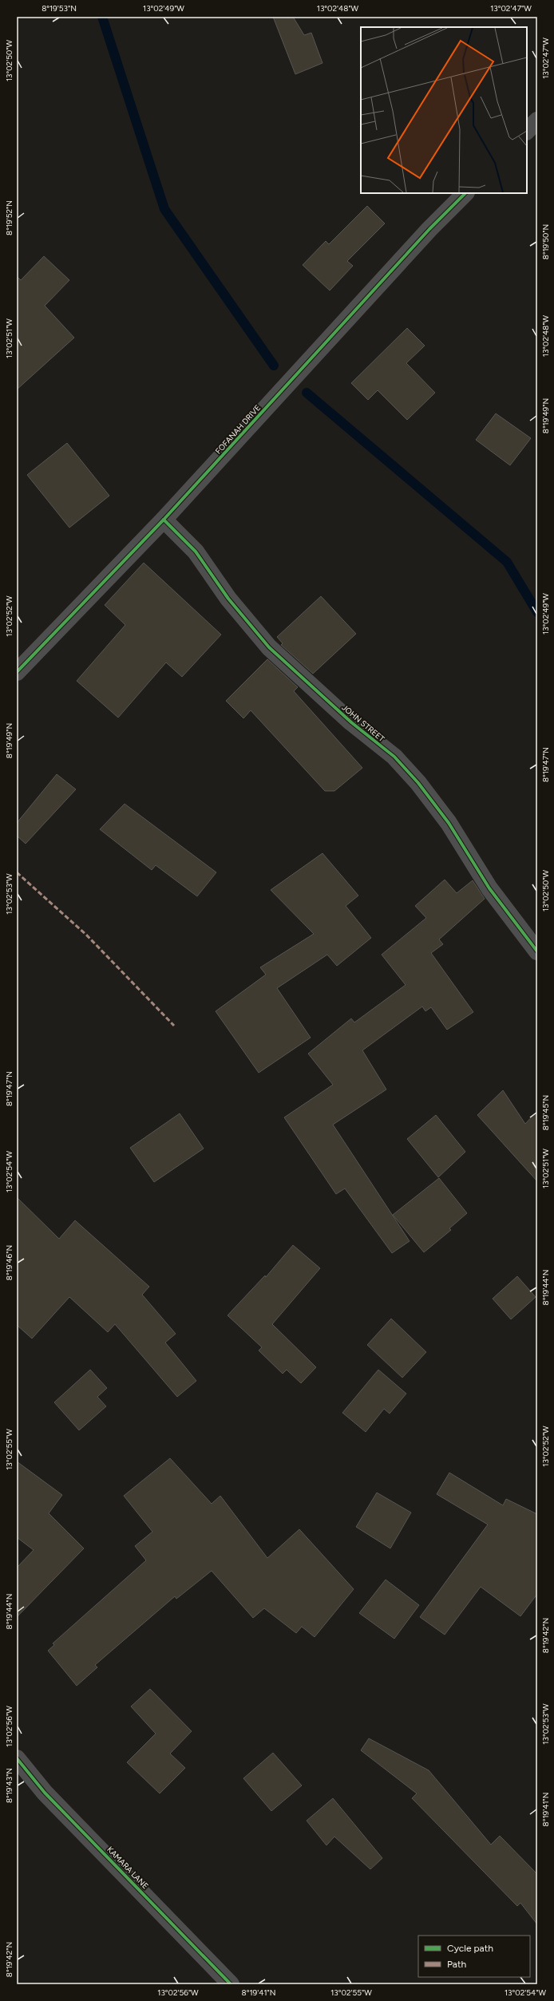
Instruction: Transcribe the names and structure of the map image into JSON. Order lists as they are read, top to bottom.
{
  "streets": {
    "street": ["FOFANAH DRIVE", "JOHN STREET", "KAMARA LANE"]
  },
  "crossings": [
    ["FOFANAH DRIVE", "JOHN STREET"]
  ],
  "legend": ["Cycle path", "Path"],
  "coordinates": [
    "8°19'53\"N",
    "13°02'49\"W",
    "13°02'48\"W",
    "13°02'47\"W",
    "13°02'50\"W",
    "8°19'52\"N",
    "8°19'50\"N",
    "13°02'51\"W",
    "8°19'49\"N",
    "13°02'52\"W",
    "8°19'47\"N",
    "13°02'53\"W",
    "8°19'45\"N",
    "13°02'54\"W",
    "8°19'46\"N",
    "8°19'44\"N",
    "13°02'55\"W",
    "8°19'42\"N",
    "13°02'56\"W",
    "8°19'43\"N",
    "8°19'41\"N"
  ]
}
